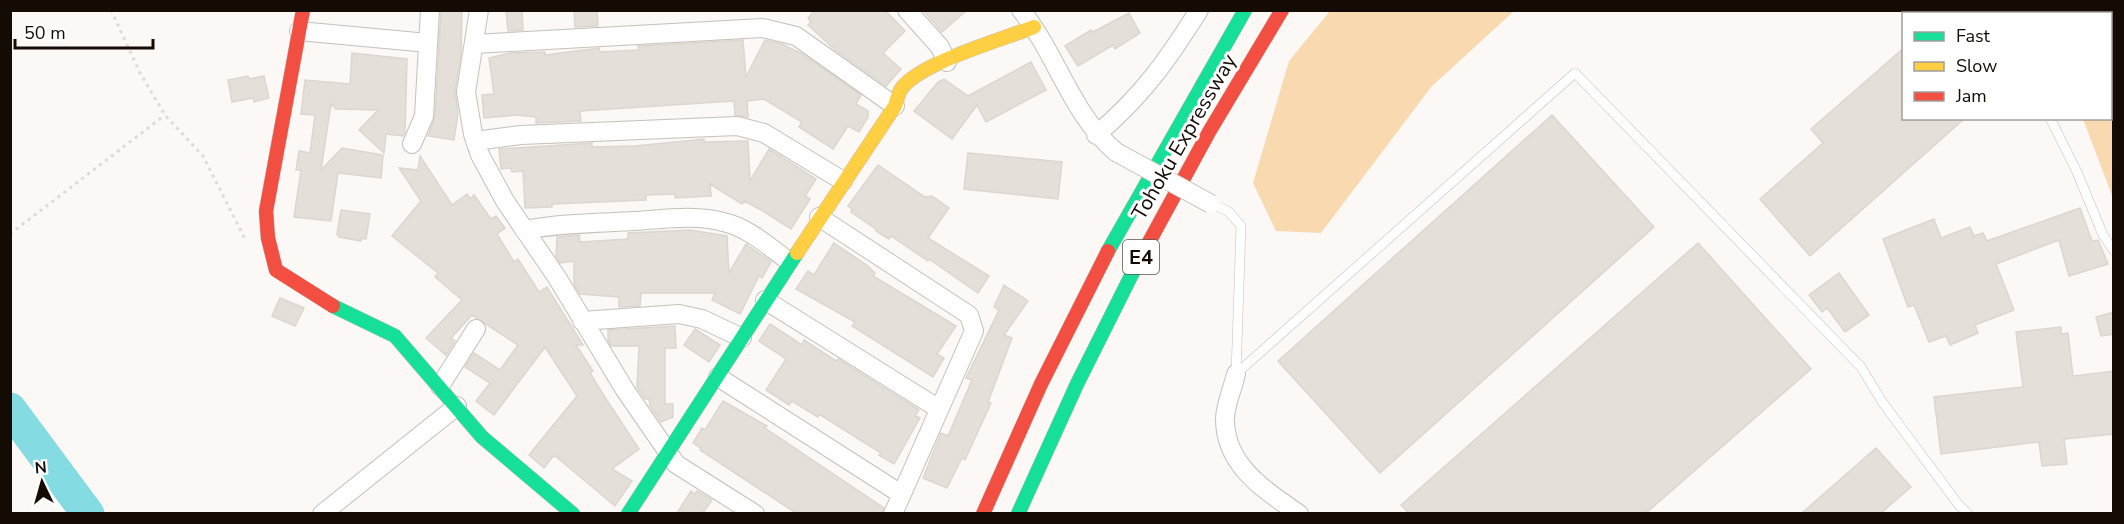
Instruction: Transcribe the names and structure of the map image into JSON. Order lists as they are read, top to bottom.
{
  "streets": {
    "main road": ["Tohoku Expressway", "E4"]
  },
  "legend": ["Fast", "Slow", "Jam"],
  "scale_bar": "50 m",
  "north": "top"
}
